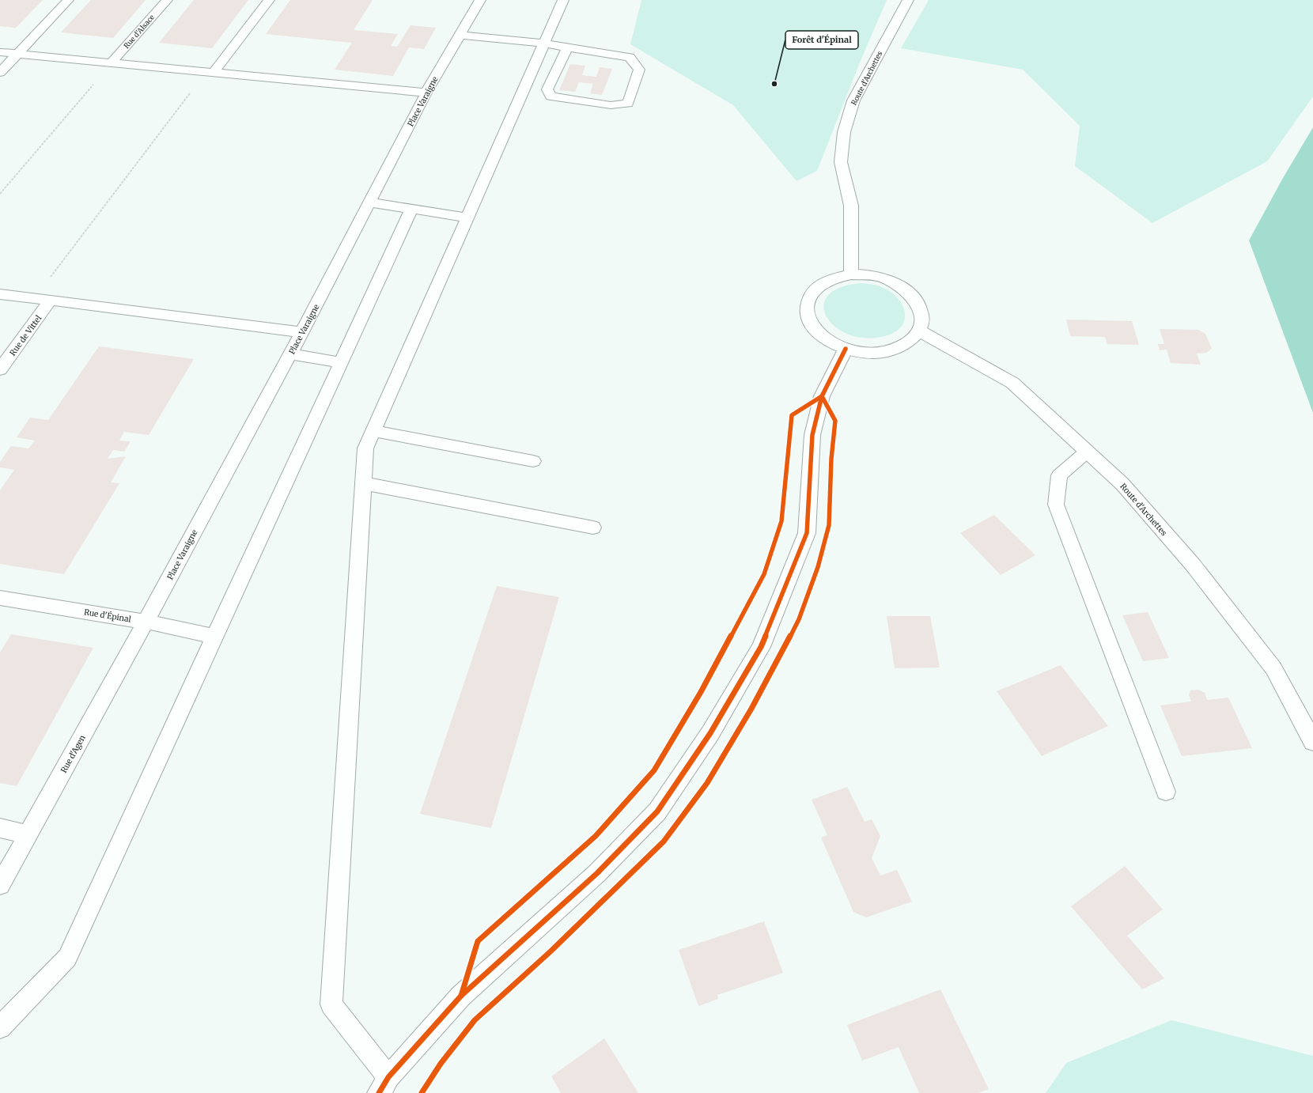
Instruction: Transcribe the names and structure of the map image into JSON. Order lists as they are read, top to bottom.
{
  "streets": {
    "street": ["Route d'Archettes"],
    "lane": [
      "Rue d'Alsace",
      "Place Varaigne",
      "Rue de Vittel",
      "Rue d'Épinal",
      "Rue d'Agen"
    ]
  },
  "crossings": [
    ["Place Varaigne", "Rue d'Épinal"],
    ["Place Varaigne", "Rue d'Agen"],
    ["Rue d'Épinal", "Rue d'Agen"]
  ],
  "places": ["Forêt d'Épinal"]
}
